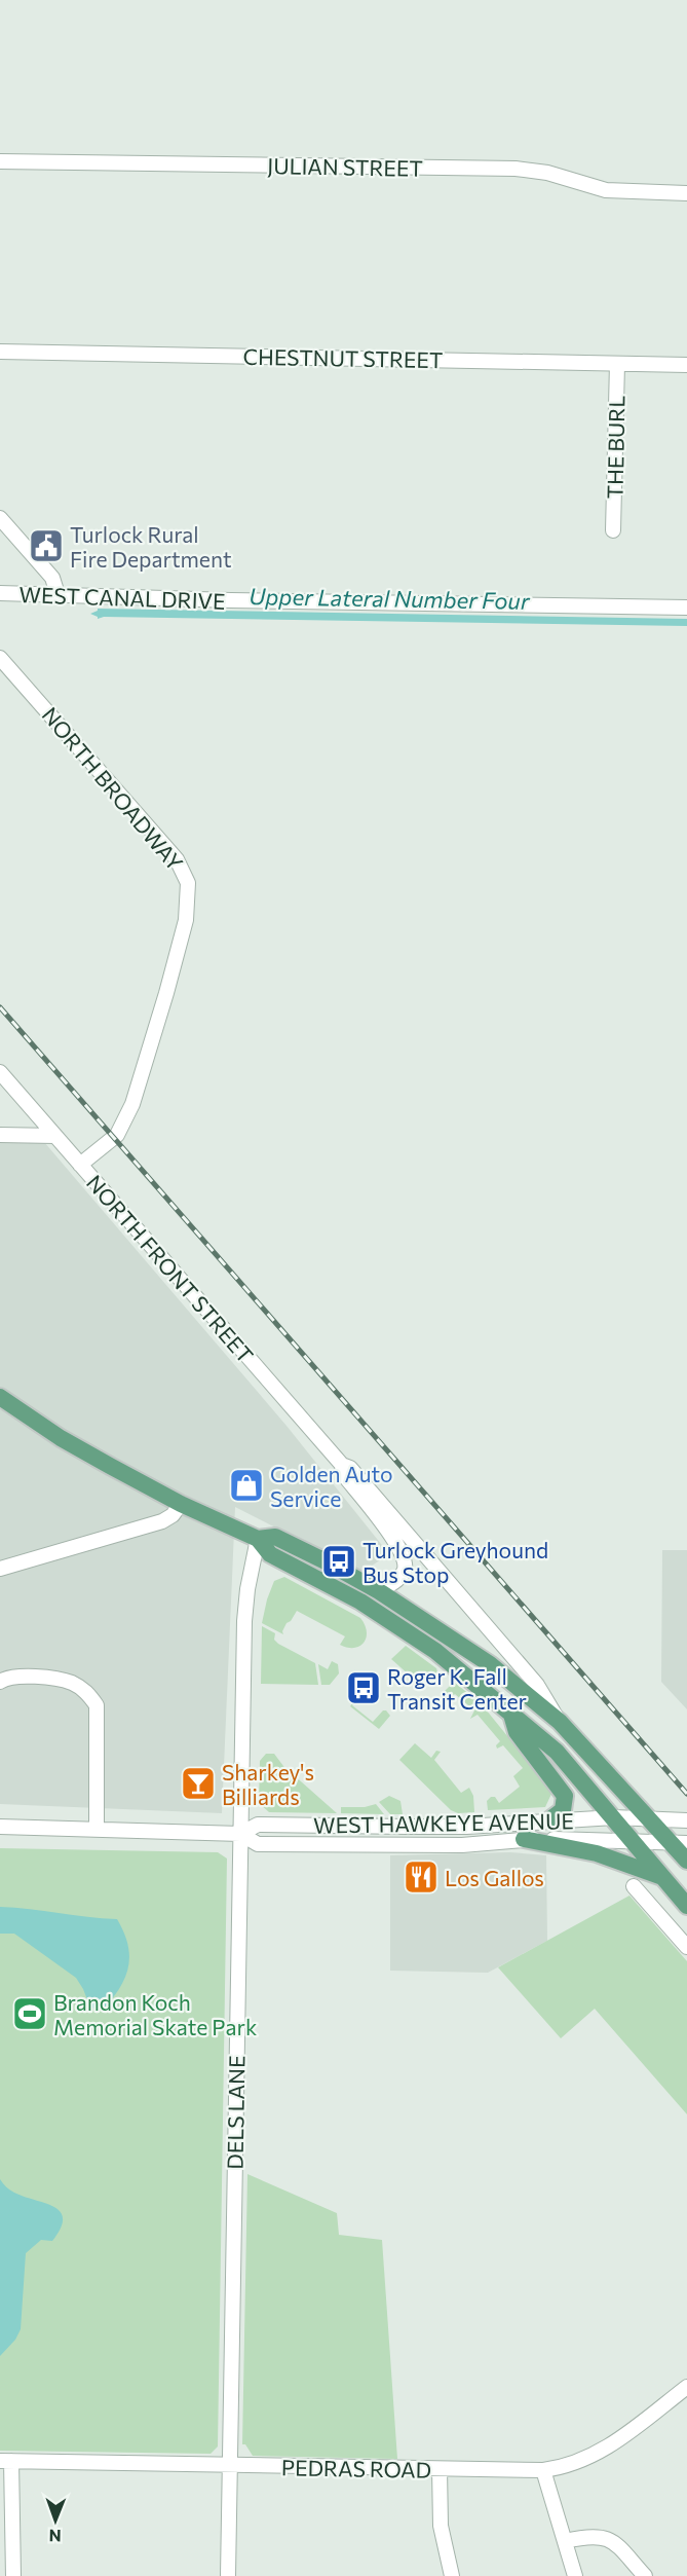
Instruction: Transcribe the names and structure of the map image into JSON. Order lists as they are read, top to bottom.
{
  "streets": {
    "street": [
      "JULIAN STREET",
      "CHESTNUT STREET",
      "THE BURL",
      "WEST CANAL DRIVE",
      "NORTH BROADWAY",
      "NORTH FRONT STREET",
      "WEST HAWKEYE AVENUE",
      "DELS LANE",
      "PEDRAS ROAD"
    ]
  },
  "crossings": [
    ["CHESTNUT STREET", "THE BURL"],
    ["NORTH BROADWAY", "NORTH FRONT STREET"],
    ["WEST HAWKEYE AVENUE", "DELS LANE"],
    ["DELS LANE", "PEDRAS ROAD"]
  ],
  "water": ["Upper Lateral Number Four"],
  "places": {
    "public building": ["Turlock Rural Fire Department"],
    "shop": ["Golden Auto Service"],
    "bus stop": ["Turlock Greyhound Bus Stop", "Roger K. Fall Transit Center"],
    "bar": ["Sharkey's Billiards"],
    "restaurant": ["Los Gallos"],
    "sports": ["Brandon Koch Memorial Skate Park"]
  },
  "north": "bottom"
}
